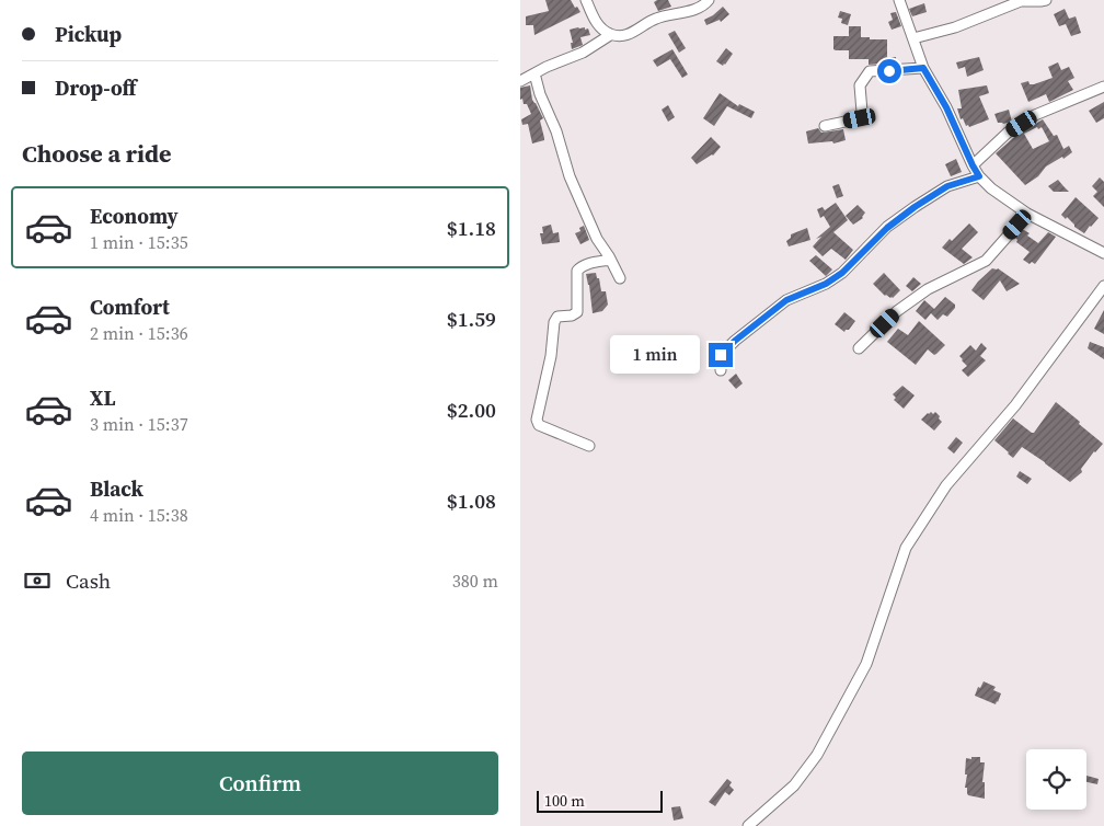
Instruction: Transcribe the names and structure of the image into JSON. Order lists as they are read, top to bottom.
{
  "scale_bar": "100 m",
  "page": {
    "banner": ["Pickup", "Drop-off"],
    "heading": "Choose a ride",
    "list": [
      {
        "name": "Economy",
        "note": "1 min · 15:35",
        "value": "$1.18"
      },
      {
        "name": "Comfort",
        "note": "2 min · 15:36",
        "value": "$1.59"
      },
      {
        "name": "XL",
        "note": "3 min · 15:37",
        "value": "$2.00"
      },
      {
        "name": "Black",
        "note": "4 min · 15:38",
        "value": "$1.08"
      }
    ],
    "bubble": "1 min",
    "pay": ["Cash", "380 m"],
    "buttons": "Confirm",
    "scale": "100 m"
  }
}
